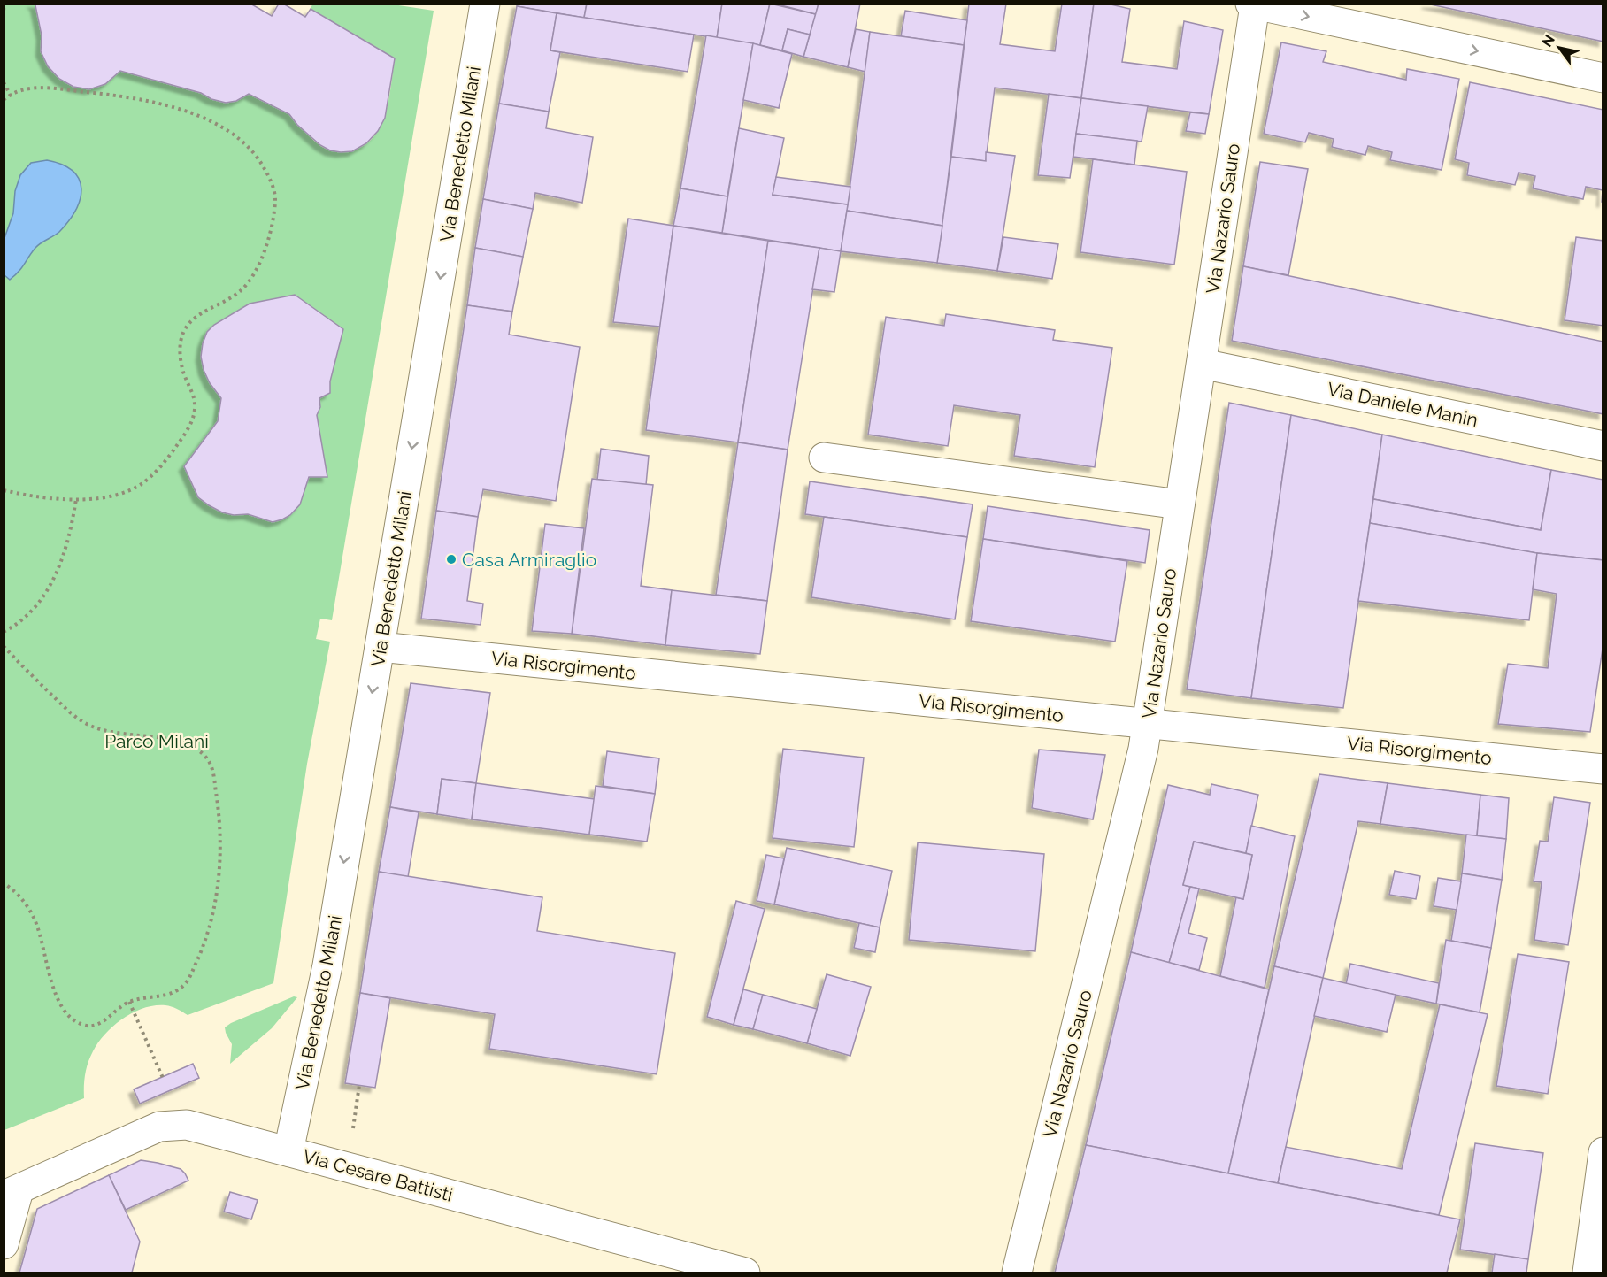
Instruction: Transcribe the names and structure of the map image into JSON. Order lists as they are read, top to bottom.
{
  "streets": {
    "street": [
      "Via Benedetto Milani",
      "Via Nazario Sauro",
      "Via Daniele Manin",
      "Via Risorgimento",
      "Via Cesare Battisti"
    ]
  },
  "crossings": [
    ["Via Benedetto Milani", "Via Risorgimento"],
    ["Via Benedetto Milani", "Via Cesare Battisti"],
    ["Via Nazario Sauro", "Via Daniele Manin"],
    ["Via Nazario Sauro", "Via Risorgimento"]
  ],
  "one_way": ["Via Benedetto Milani"],
  "parks": ["Parco Milani"],
  "places": ["Casa Armiraglio"],
  "north": "top left"
}
